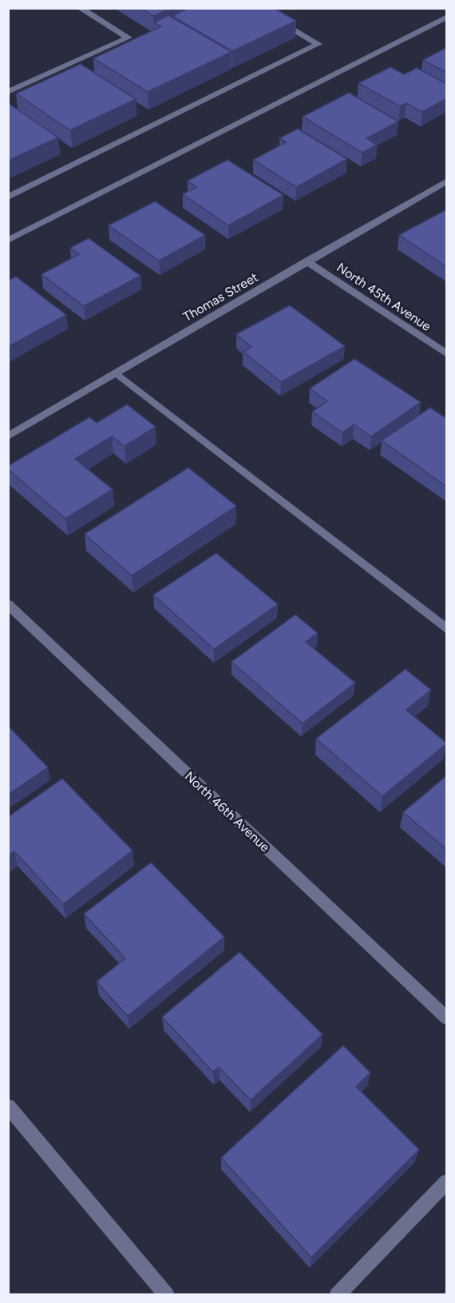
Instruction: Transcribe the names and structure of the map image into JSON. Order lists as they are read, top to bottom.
{
  "streets": {
    "street": ["Thomas Street", "North 45th Avenue", "North 46th Avenue"]
  },
  "crossings": [
    ["Thomas Street", "North 45th Avenue"]
  ]
}
